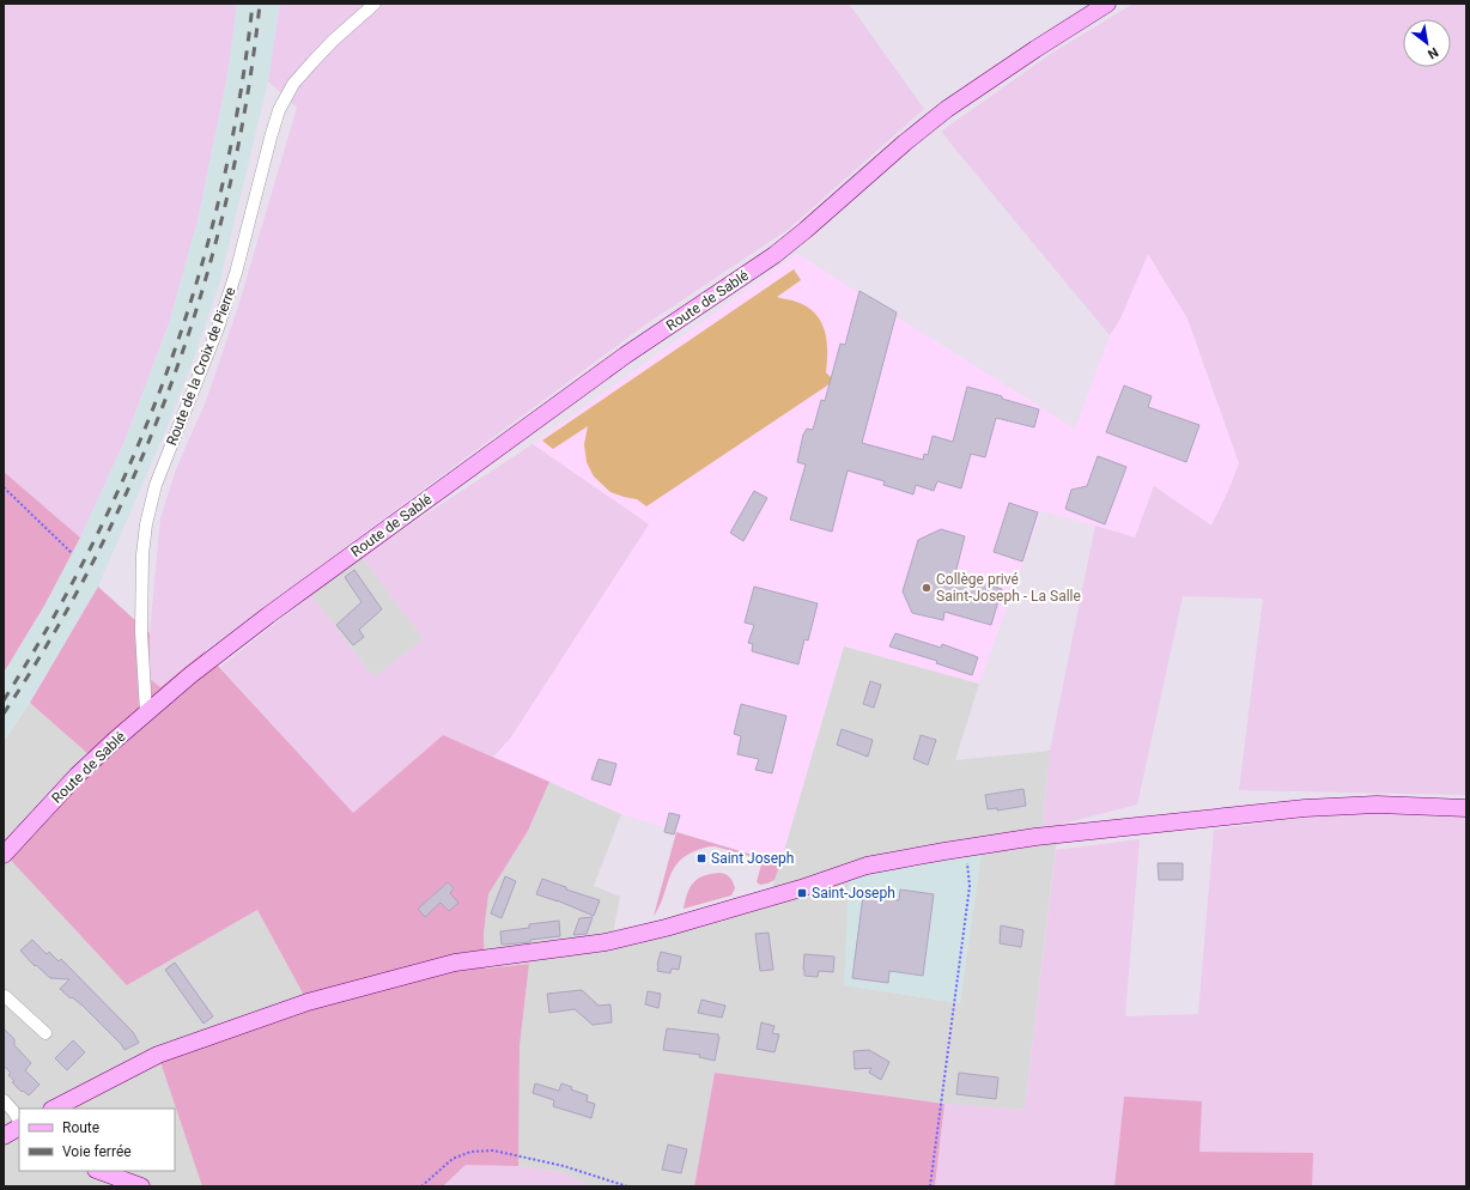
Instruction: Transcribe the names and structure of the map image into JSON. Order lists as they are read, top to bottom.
{
  "streets": {
    "street": ["Route de Sablé", "Route de la Croix de Pierre"]
  },
  "crossings": [
    ["Route de Sablé", "Route de la Croix de Pierre"]
  ],
  "places": {
    "other": ["Collège privé Saint-Joseph - La Salle"],
    "transit": ["Saint Joseph", "Saint-Joseph"]
  },
  "legend": ["Route", "Voie ferrée"],
  "north": "bottom right"
}
